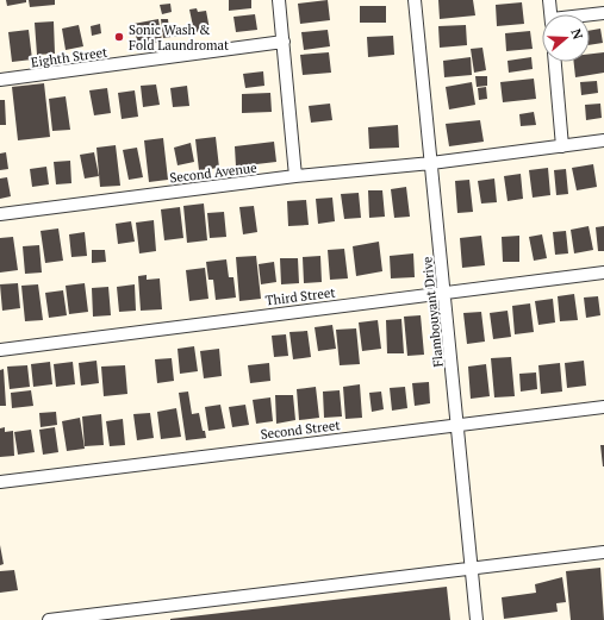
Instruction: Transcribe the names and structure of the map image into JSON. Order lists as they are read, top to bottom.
{
  "streets": {
    "street": [
      "Eighth Street",
      "Second Avenue",
      "Third Street",
      "Flambouyant Drive",
      "Second Street"
    ]
  },
  "crossings": [
    ["Second Avenue", "Flambouyant Drive"],
    ["Third Street", "Flambouyant Drive"],
    ["Flambouyant Drive", "Second Street"]
  ],
  "places": ["Sonic Wash & Fold Laundromat"],
  "north": "right"
}
